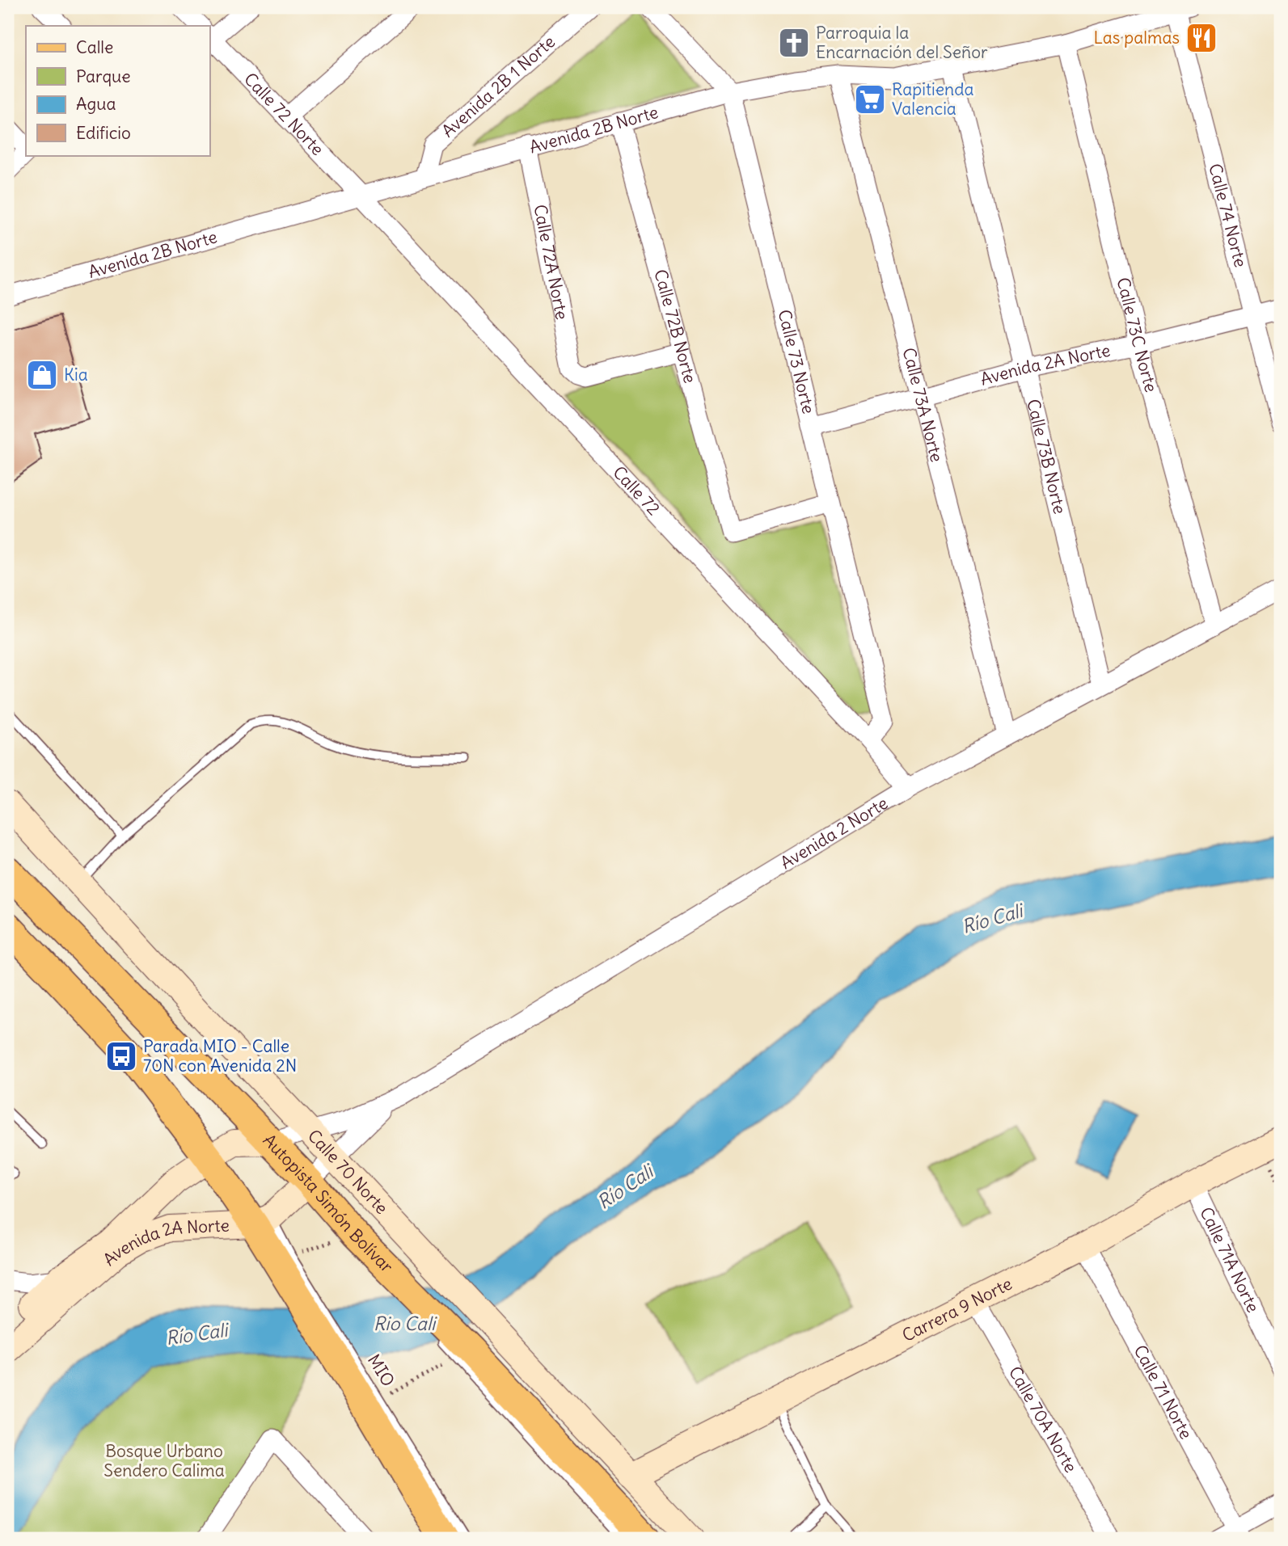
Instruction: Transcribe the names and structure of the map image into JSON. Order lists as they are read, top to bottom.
{
  "streets": {
    "main road": ["Autopista Simón Bolívar"],
    "street": [
      "Avenida 2B 1 Norte",
      "Calle 72 Norte",
      "Avenida 2B Norte",
      "Calle 74 Norte",
      "Calle 72A Norte",
      "Calle 72B Norte",
      "Calle 73C Norte",
      "Calle 73 Norte",
      "Avenida 2A Norte",
      "Calle 73A Norte",
      "Calle 73B Norte",
      "Calle 72",
      "Avenida 2 Norte",
      "Calle 70 Norte",
      "Calle 71A Norte",
      "Carrera 9 Norte",
      "Calle 71 Norte",
      "Calle 70A Norte"
    ],
    "lane": ["MIO"]
  },
  "crossings": [
    ["Avenida 2B 1 Norte", "Avenida 2B Norte"],
    ["Calle 72 Norte", "Avenida 2B Norte"],
    ["Calle 72 Norte", "Calle 72"],
    ["Avenida 2B Norte", "Calle 74 Norte"],
    ["Avenida 2B Norte", "Calle 72A Norte"],
    ["Avenida 2B Norte", "Calle 72B Norte"],
    ["Avenida 2B Norte", "Calle 73C Norte"],
    ["Avenida 2B Norte", "Calle 73 Norte"],
    ["Avenida 2B Norte", "Calle 73A Norte"],
    ["Avenida 2B Norte", "Calle 73B Norte"],
    ["Avenida 2B Norte", "Calle 72"],
    ["Calle 74 Norte", "Avenida 2A Norte"],
    ["Calle 72A Norte", "Calle 72B Norte"],
    ["Calle 72B Norte", "Calle 73 Norte"],
    ["Calle 73C Norte", "Avenida 2A Norte"],
    ["Calle 73C Norte", "Avenida 2 Norte"],
    ["Calle 73 Norte", "Avenida 2A Norte"],
    ["Calle 73 Norte", "Calle 72"],
    ["Avenida 2A Norte", "Calle 73A Norte"],
    ["Avenida 2A Norte", "Calle 73B Norte"],
    ["Avenida 2A Norte", "Avenida 2 Norte"],
    ["Avenida 2A Norte", "Calle 70 Norte"],
    ["Avenida 2A Norte", "Autopista Simón Bolívar"],
    ["Calle 73A Norte", "Avenida 2 Norte"],
    ["Calle 73B Norte", "Avenida 2 Norte"],
    ["Calle 72", "Avenida 2 Norte"],
    ["Avenida 2 Norte", "Calle 70 Norte"],
    ["Calle 70 Norte", "Carrera 9 Norte"],
    ["Calle 71A Norte", "Carrera 9 Norte"],
    ["Carrera 9 Norte", "Calle 71 Norte"],
    ["Carrera 9 Norte", "Calle 70A Norte"]
  ],
  "water": ["Río Cali", "Rio Cali"],
  "parks": ["Bosque Urbano Sendero Calima"],
  "places": {
    "restaurant": ["Las palmas"],
    "church": ["Parroquia la Encarnación del Señor"],
    "supermarket": ["Rapitienda Valencia"],
    "shop": ["Kia"],
    "bus stop": ["Parada MIO - Calle 70N con Avenida 2N"]
  },
  "legend": [
    "Calle",
    "Parque",
    "Agua",
    "Edificio"
  ]
}
